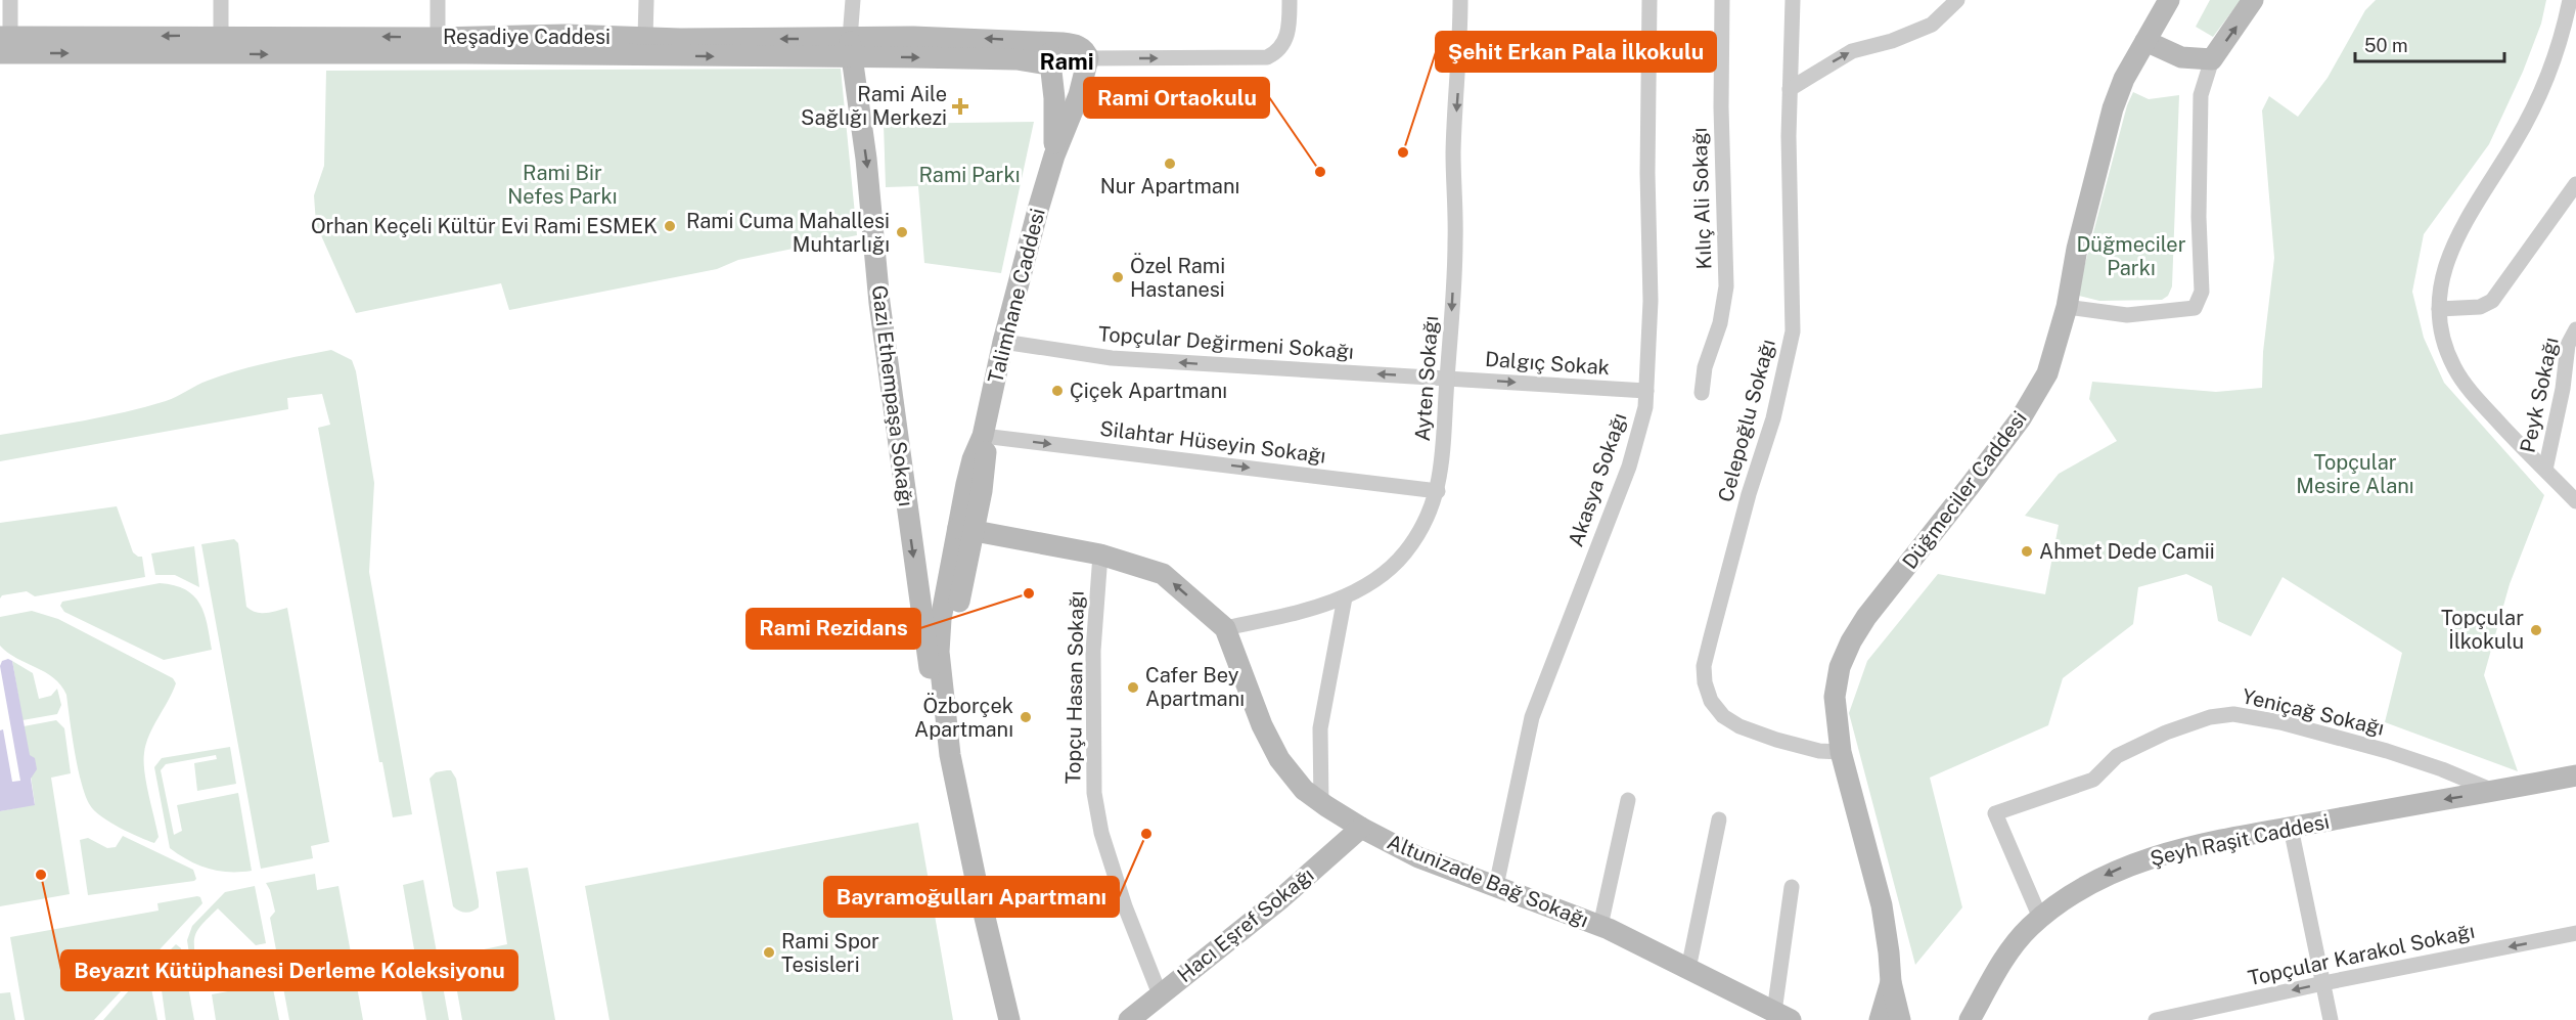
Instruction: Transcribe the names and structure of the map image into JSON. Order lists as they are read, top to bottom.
{
  "streets": {
    "street": [
      "Reşadiye Caddesi",
      "Kılıç Ali Sokağı",
      "Talimhane Caddesi",
      "Topçular Değirmeni Sokağı",
      "Dalgıç Sokak",
      "Ayten Sokağı",
      "Peyk Sokağı",
      "Gazi Ethempaşa Sokağı",
      "Celepoğlu Sokağı",
      "Silahtar Hüseyin Sokağı",
      "Akasya Sokağı",
      "Düğmeciler Caddesi",
      "Topçu Hasan Sokağı",
      "Yeniçağ Sokağı",
      "Şeyh Raşit Caddesi",
      "Altunizade Bağ Sokağı",
      "Hacı Eşref Sokağı",
      "Topçular Karakol Sokağı"
    ]
  },
  "crossings": [
    ["Reşadiye Caddesi", "Gazi Ethempaşa Sokağı"],
    ["Talimhane Caddesi", "Topçular Değirmeni Sokağı"],
    ["Talimhane Caddesi", "Gazi Ethempaşa Sokağı"],
    ["Talimhane Caddesi", "Silahtar Hüseyin Sokağı"],
    ["Talimhane Caddesi", "Altunizade Bağ Sokağı"],
    ["Topçular Değirmeni Sokağı", "Dalgıç Sokak"],
    ["Topçular Değirmeni Sokağı", "Ayten Sokağı"],
    ["Dalgıç Sokak", "Ayten Sokağı"],
    ["Dalgıç Sokak", "Akasya Sokağı"],
    ["Ayten Sokağı", "Silahtar Hüseyin Sokağı"],
    ["Ayten Sokağı", "Altunizade Bağ Sokağı"],
    ["Celepoğlu Sokağı", "Düğmeciler Caddesi"],
    ["Akasya Sokağı", "Altunizade Bağ Sokağı"],
    ["Topçu Hasan Sokağı", "Altunizade Bağ Sokağı"],
    ["Topçu Hasan Sokağı", "Hacı Eşref Sokağı"],
    ["Yeniçağ Sokağı", "Şeyh Raşit Caddesi"],
    ["Altunizade Bağ Sokağı", "Hacı Eşref Sokağı"]
  ],
  "one_way": [
    "Topçular Değirmeni Sokağı",
    "Dalgıç Sokak",
    "Ayten Sokağı",
    "Gazi Ethempaşa Sokağı",
    "Silahtar Hüseyin Sokağı",
    "Şeyh Raşit Caddesi",
    "Topçular Karakol Sokağı"
  ],
  "districts": ["Rami"],
  "parks": [
    "Rami Bir Nefes Parkı",
    "Rami Parkı",
    "Düğmeciler Parkı",
    "Topçular Mesire Alanı"
  ],
  "places": {
    "health": ["Rami Aile Sağlığı Merkezi"],
    "other": [
      "Şehit Erkan Pala İlkokulu",
      "Nur Apartmanı",
      "Rami Ortaokulu",
      "Orhan Keçeli Kültür Evi Rami ESMEK",
      "Rami Cuma Mahallesi Muhtarlığı",
      "Özel Rami Hastanesi",
      "Çiçek Apartmanı",
      "Ahmet Dede Camii",
      "Rami Rezidans",
      "Topçular İlkokulu",
      "Cafer Bey Apartmanı",
      "Özborçek Apartmanı",
      "Bayramoğulları Apartmanı",
      "Beyazıt Kütüphanesi Derleme Koleksiyonu",
      "Rami Spor Tesisleri"
    ]
  },
  "scale_bar": "50 m"
}
